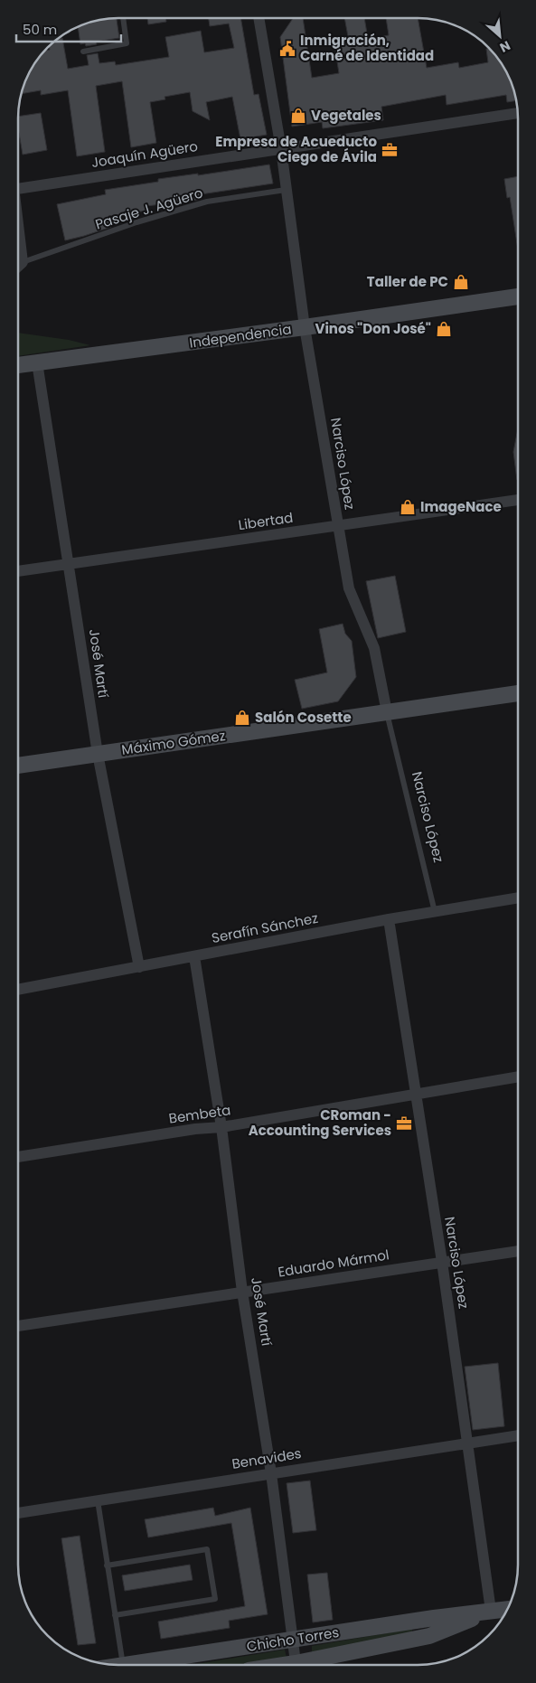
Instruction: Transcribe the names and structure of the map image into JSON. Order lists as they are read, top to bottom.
{
  "streets": {
    "street": [
      "Joaquín Agüero",
      "Independencia",
      "Narciso López",
      "Libertad",
      "José Martí",
      "Máximo Gómez",
      "Serafín Sánchez",
      "Bembeta",
      "Eduardo Mármol",
      "Benavides",
      "Chicho Torres"
    ],
    "lane": ["Pasaje J. Agüero"]
  },
  "crossings": [
    ["Joaquín Agüero", "Narciso López"],
    ["Pasaje J. Agüero", "Narciso López"],
    ["Independencia", "Narciso López"],
    ["Independencia", "José Martí"],
    ["Narciso López", "Libertad"],
    ["Narciso López", "Máximo Gómez"],
    ["Narciso López", "Serafín Sánchez"],
    ["Narciso López", "Bembeta"],
    ["Narciso López", "Eduardo Mármol"],
    ["Narciso López", "Benavides"],
    ["Narciso López", "Chicho Torres"],
    ["Libertad", "José Martí"],
    ["José Martí", "Máximo Gómez"],
    ["José Martí", "Serafín Sánchez"],
    ["José Martí", "Bembeta"],
    ["José Martí", "Eduardo Mármol"],
    ["José Martí", "Benavides"],
    ["José Martí", "Chicho Torres"]
  ],
  "places": {
    "public building": ["Inmigración, Carné de Identidad"],
    "shop": [
      "Vegetales",
      "Taller de PC",
      "Vinos \"Don José\"",
      "ImageNace",
      "Salón Cosette"
    ],
    "office": ["Empresa de Acueducto Ciego de Ávila", "CRoman - Accounting Services"]
  },
  "scale_bar": "50 m",
  "north": "bottom right"
}
